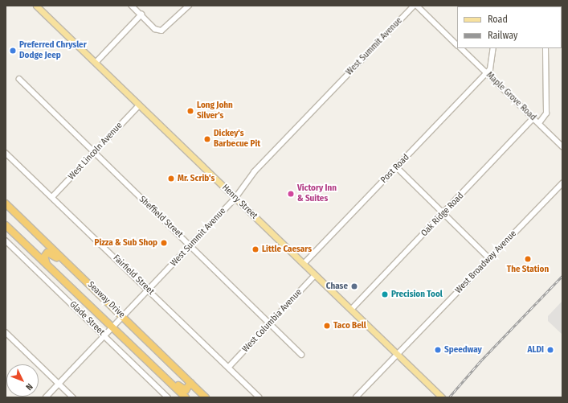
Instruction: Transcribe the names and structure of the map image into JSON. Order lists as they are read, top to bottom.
{
  "streets": {
    "highway": ["Seaway Drive"],
    "main road": ["Henry Street"],
    "street": [
      "West Summit Avenue",
      "Maple Grove Road",
      "West Lincoln Avenue",
      "Post Road",
      "Oak Ridge Road",
      "Sheffield Street",
      "West Broadway Avenue",
      "Fairfield Street",
      "Glade Street",
      "West Columbia Avenue"
    ]
  },
  "crossings": [
    ["West Summit Avenue", "Henry Street"],
    ["West Summit Avenue", "Sheffield Street"],
    ["West Summit Avenue", "Fairfield Street"],
    ["West Summit Avenue", "Seaway Drive"],
    ["West Summit Avenue", "Glade Street"],
    ["Maple Grove Road", "Post Road"],
    ["Maple Grove Road", "Oak Ridge Road"],
    ["West Lincoln Avenue", "Henry Street"],
    ["West Lincoln Avenue", "Sheffield Street"],
    ["West Lincoln Avenue", "Fairfield Street"],
    ["Post Road", "Henry Street"],
    ["Henry Street", "Oak Ridge Road"],
    ["Henry Street", "West Broadway Avenue"],
    ["Henry Street", "West Columbia Avenue"],
    ["Sheffield Street", "West Columbia Avenue"],
    ["Fairfield Street", "West Columbia Avenue"]
  ],
  "places": [
    "Preferred Chrysler Dodge Jeep",
    "Long John Silver's",
    "Dickey's Barbecue Pit",
    "Mr. Scrib's",
    "Victory Inn & Suites",
    "Pizza & Sub Shop",
    "Little Caesars",
    "The Station",
    "Chase",
    "Precision Tool",
    "Taco Bell",
    "Speedway",
    "ALDI"
  ],
  "legend": ["Road", "Railway"],
  "north": "bottom right"
}
